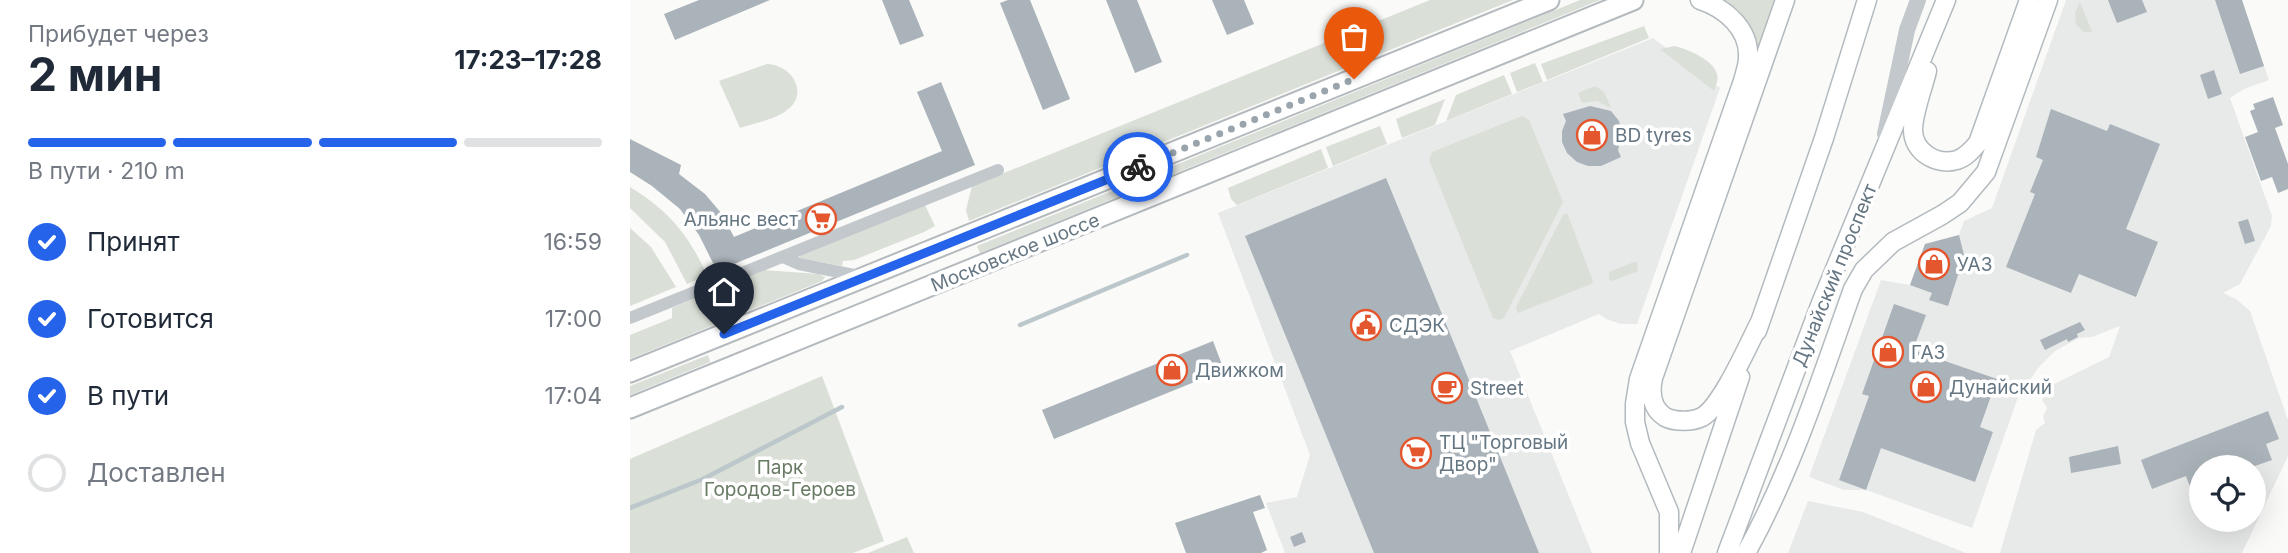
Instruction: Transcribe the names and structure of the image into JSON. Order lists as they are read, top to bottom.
{
  "streets": {
    "main road": ["Московское шоссе", "Дунайский проспект"]
  },
  "parks": ["Парк Городов-Героев"],
  "places": {
    "shop": [
      "BD tyres",
      "УАЗ",
      "ГАЗ",
      "Движком",
      "Дунайский"
    ],
    "supermarket": ["Альянс вест", "ТЦ \"Торговый Двор\""],
    "public building": ["СДЭК"],
    "cafe": ["Street"]
  },
  "page": {
    "heading": ["2 мин", "Прибудет через", "17:23–17:28"],
    "bar": "В пути · 210 m",
    "list": [
      ["Принят", "16:59"],
      ["Готовится", "17:00"],
      ["В пути", "17:04"],
      "Доставлен"
    ]
  }
}
